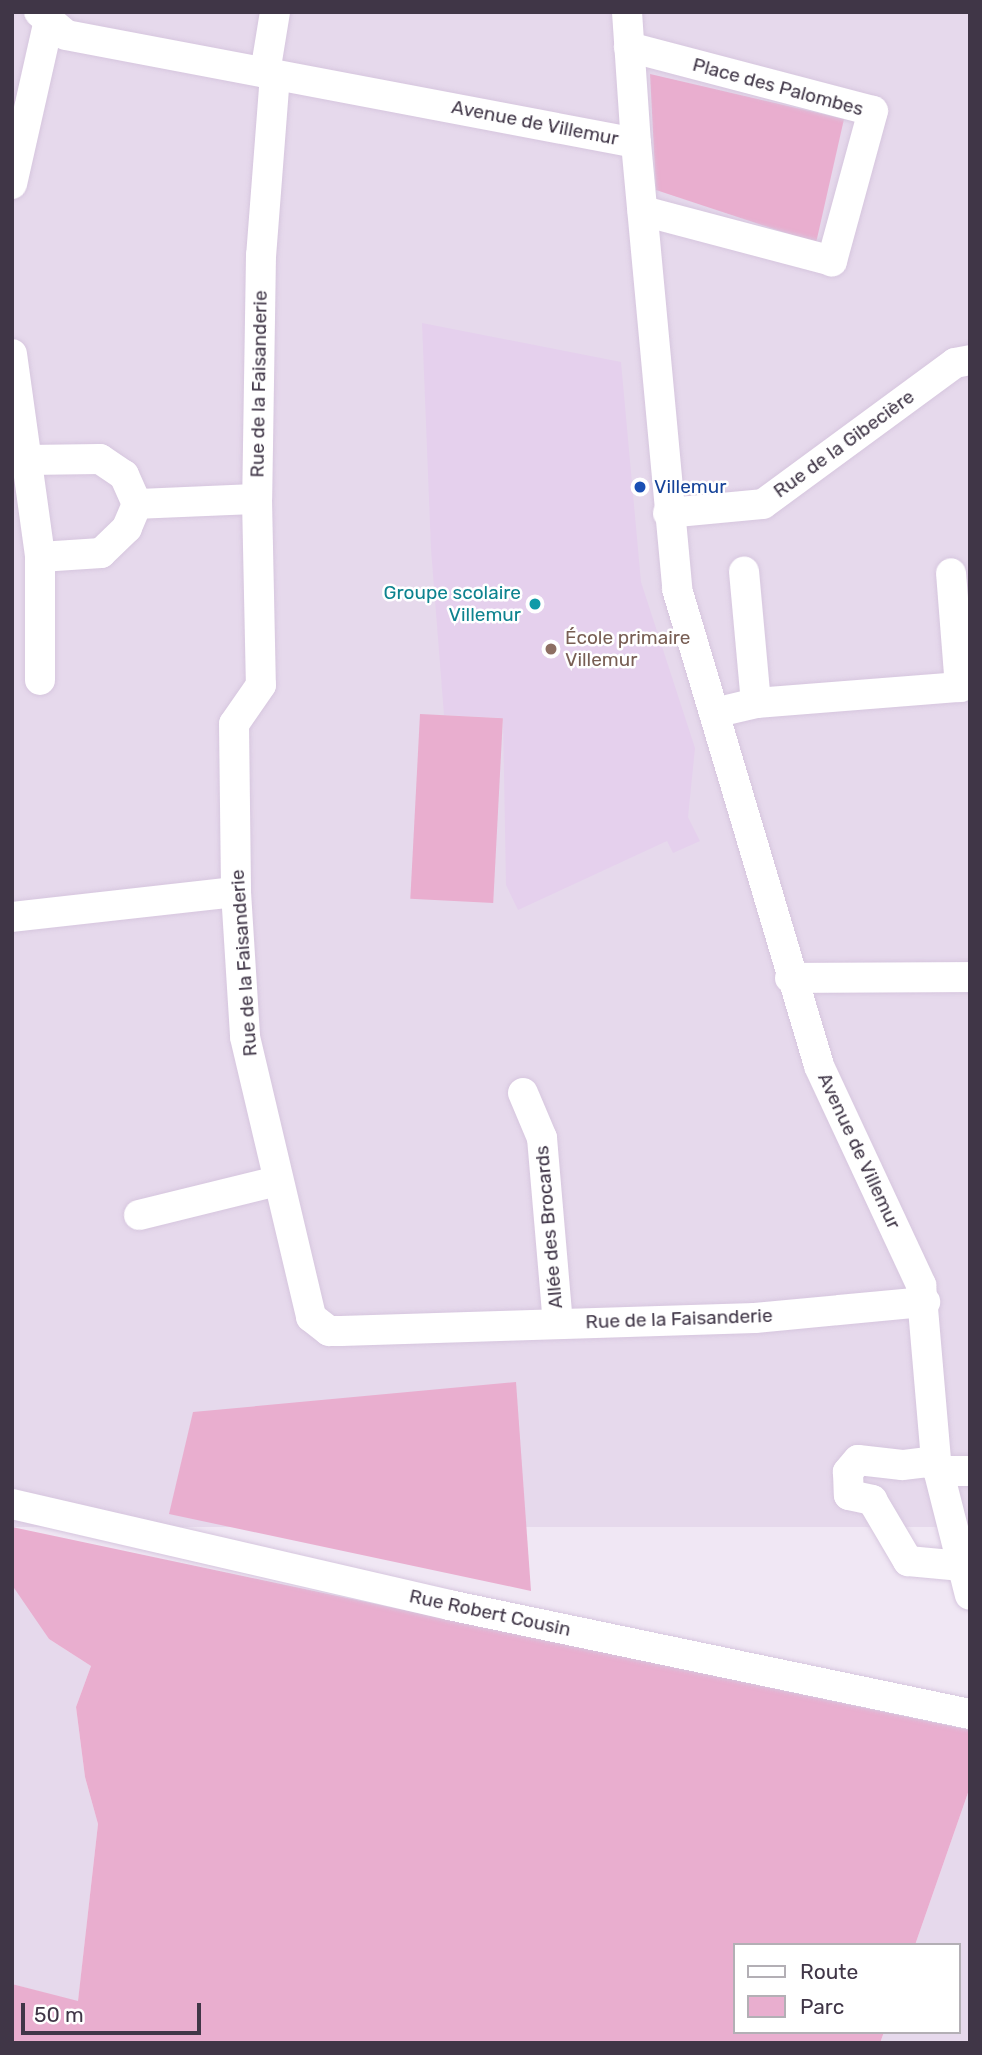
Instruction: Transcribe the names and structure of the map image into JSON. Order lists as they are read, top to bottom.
{
  "streets": {
    "street": [
      "Place des Palombes",
      "Avenue de Villemur",
      "Rue de la Faisanderie",
      "Rue de la Gibecière",
      "Allée des Brocards",
      "Rue Robert Cousin"
    ]
  },
  "crossings": [
    ["Place des Palombes", "Avenue de Villemur"],
    ["Avenue de Villemur", "Rue de la Faisanderie"],
    ["Avenue de Villemur", "Rue de la Gibecière"],
    ["Rue de la Faisanderie", "Allée des Brocards"]
  ],
  "places": ["Villemur", "Groupe scolaire Villemur", "École primaire Villemur"],
  "legend": ["Route", "Parc"],
  "scale_bar": "50 m"
}
